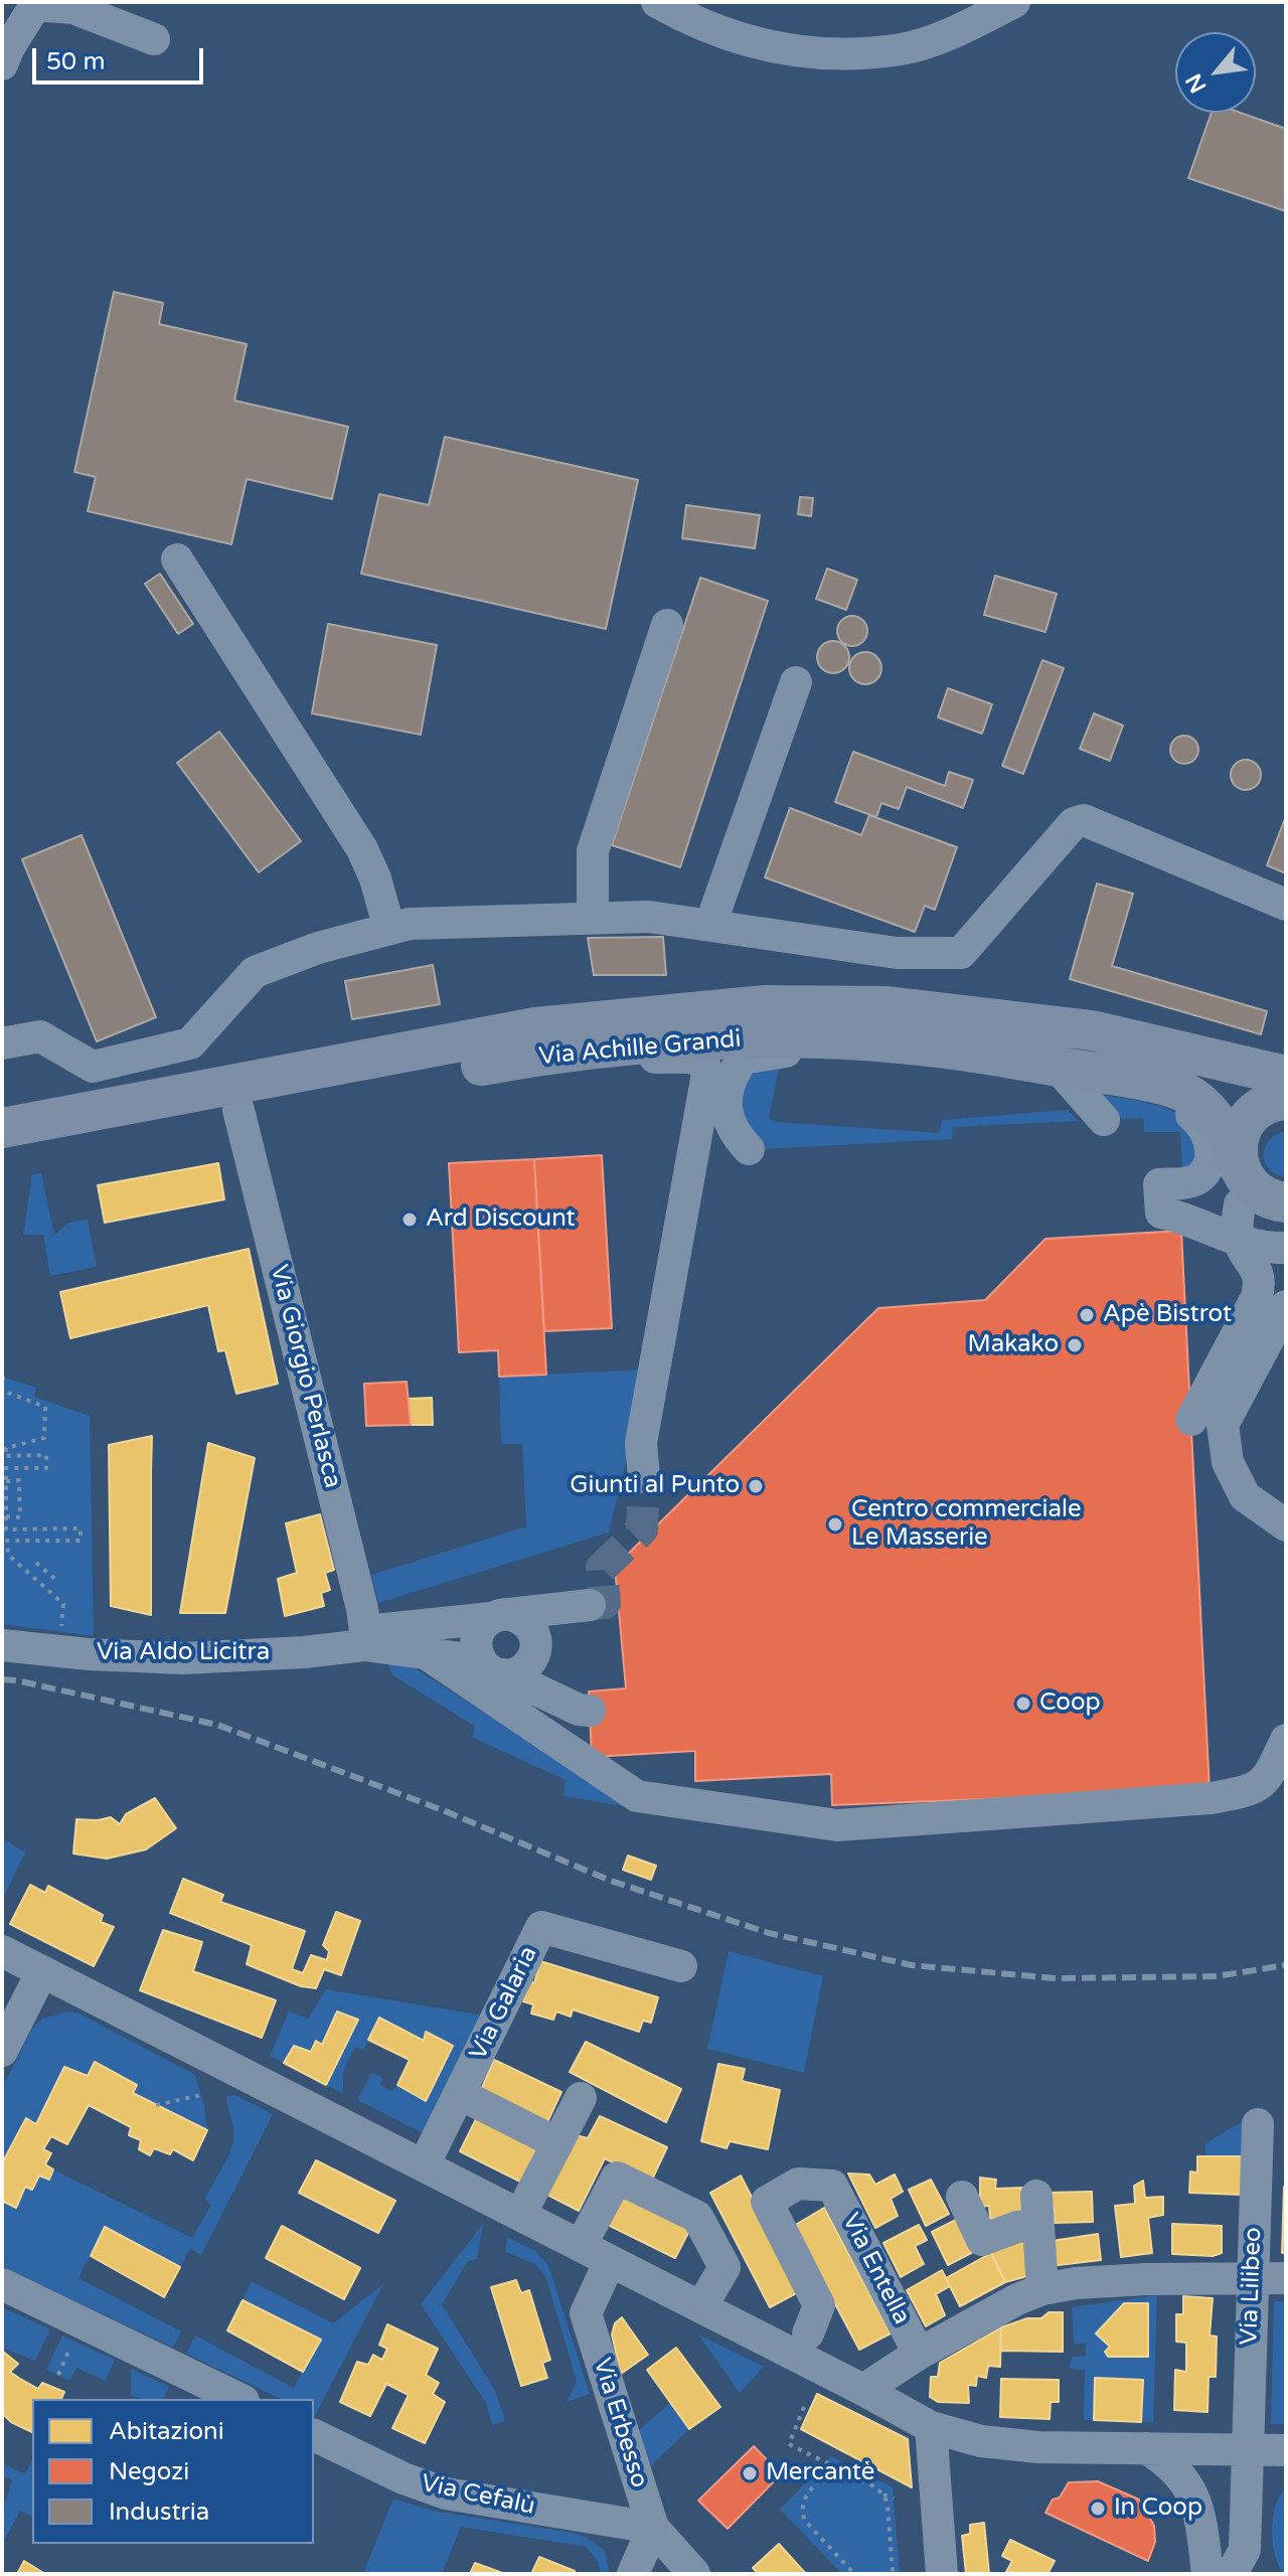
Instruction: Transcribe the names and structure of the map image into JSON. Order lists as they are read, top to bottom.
{
  "streets": {
    "main road": ["Via Achille Grandi"],
    "street": [
      "Via Giorgio Perlasca",
      "Via Aldo Licitra",
      "Via Galaria",
      "Via Entella",
      "Via Lilibeo",
      "Via Erbesso",
      "Via Cefalù"
    ]
  },
  "crossings": [
    ["Via Achille Grandi", "Via Giorgio Perlasca"],
    ["Via Giorgio Perlasca", "Via Aldo Licitra"],
    ["Via Erbesso", "Via Cefalù"]
  ],
  "places": [
    "Ard Discount",
    "Apè Bistrot",
    "Makako",
    "Giunti al Punto",
    "Centro commerciale Le Masserie",
    "Coop",
    "Mercantè",
    "In Coop"
  ],
  "legend": ["Abitazioni", "Negozi", "Industria"],
  "scale_bar": "50 m",
  "north": "bottom left"
}
